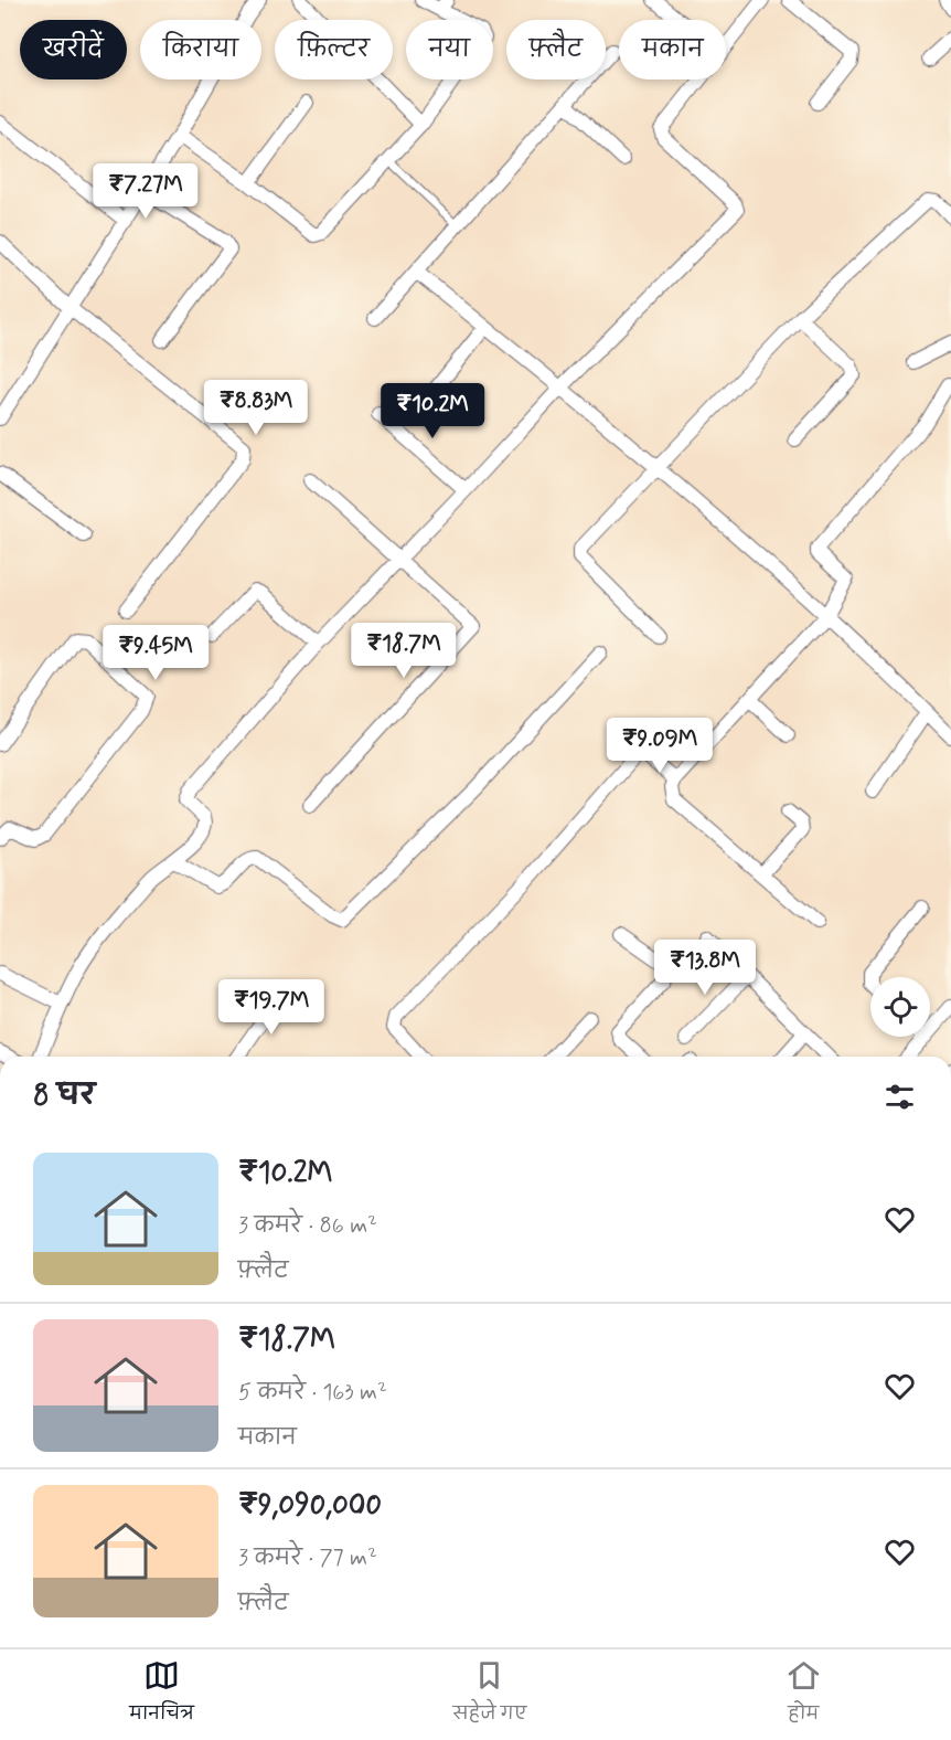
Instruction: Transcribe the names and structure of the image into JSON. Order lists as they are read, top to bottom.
{
  "page": {
    "chip": [
      "खरीदें",
      "किराया",
      "फ़िल्टर",
      "नया",
      "फ़्लैट",
      "मकान"
    ],
    "price": [
      "₹7.27M",
      "₹8.83M",
      "₹10.2M",
      "₹18.7M",
      "₹9.45M",
      "₹9.09M",
      "₹13.8M",
      "₹19.7M"
    ],
    "heading": "8 घर",
    "list": [
      {
        "name": "₹10.2M",
        "note": "3 कमरे · 86 m² · फ़्लैट"
      },
      {
        "name": "₹18.7M",
        "note": "5 कमरे · 163 m² · मकान"
      },
      {
        "name": "₹9,090,000",
        "note": "3 कमरे · 77 m² · फ़्लैट"
      }
    ],
    "tabs": ["मानचित्र", "सहेजे गए", "होम"]
  }
}
